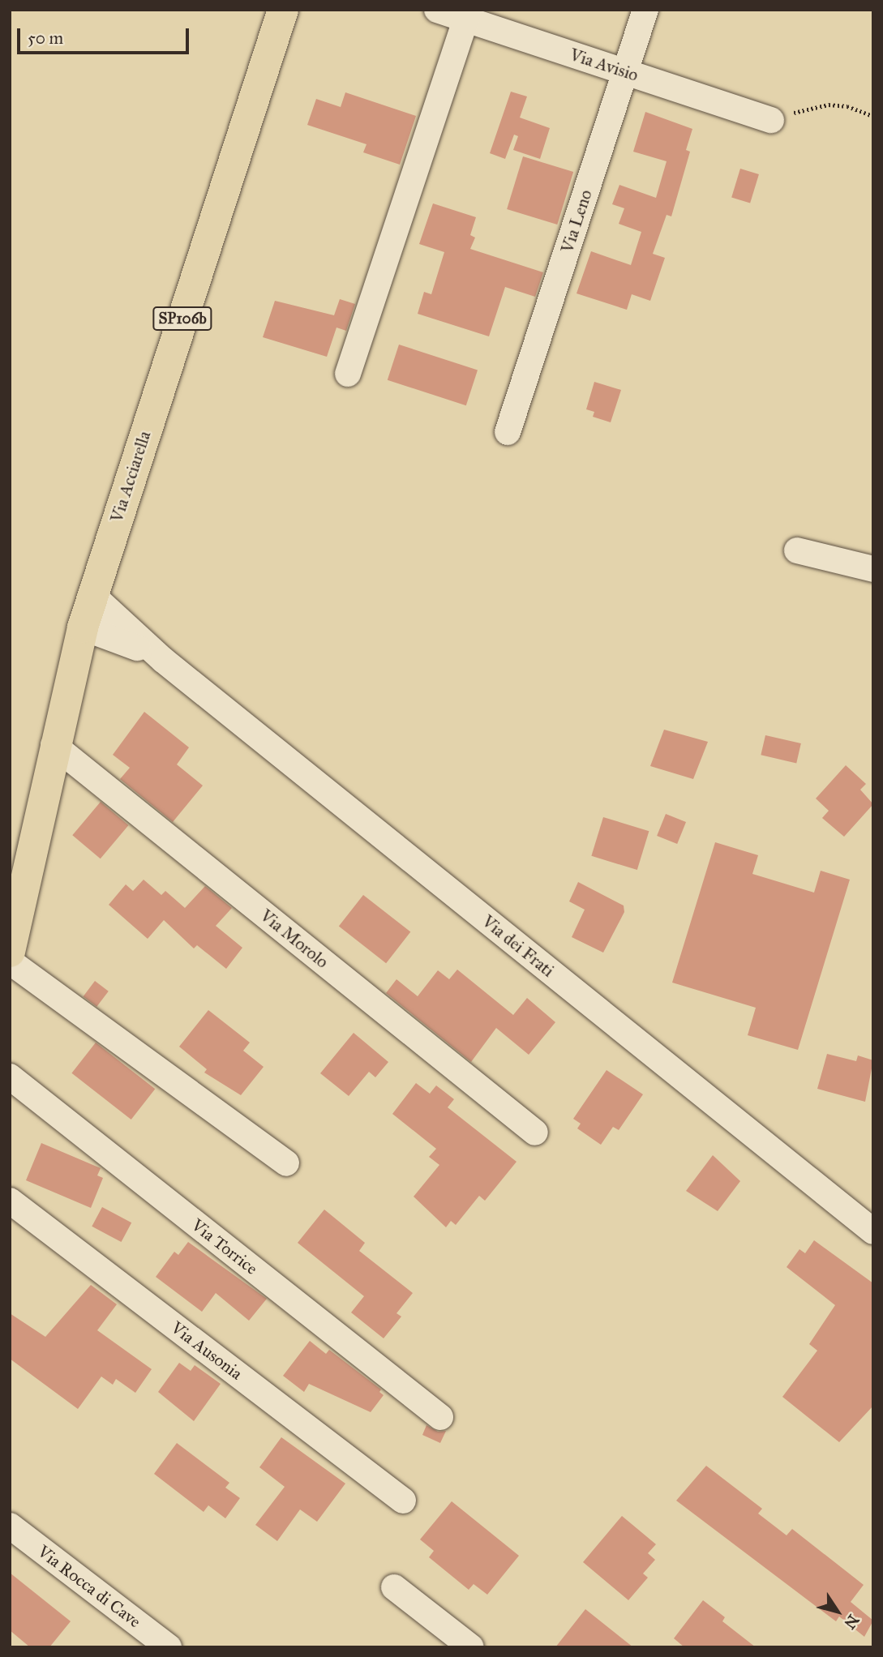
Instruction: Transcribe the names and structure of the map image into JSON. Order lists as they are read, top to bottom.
{
  "streets": {
    "main road": ["SP106b", "Via Acciarella"],
    "street": [
      "Via Avisio",
      "Via Leno",
      "Via Morolo",
      "Via dei Frati",
      "Via Torrice",
      "Via Ausonia",
      "Via Rocca di Cave"
    ]
  },
  "crossings": [
    ["Via Avisio", "Via Leno"],
    ["Via Acciarella", "Via Morolo"],
    ["Via Acciarella", "Via dei Frati"]
  ],
  "scale_bar": "50 m",
  "north": "bottom right"
}
